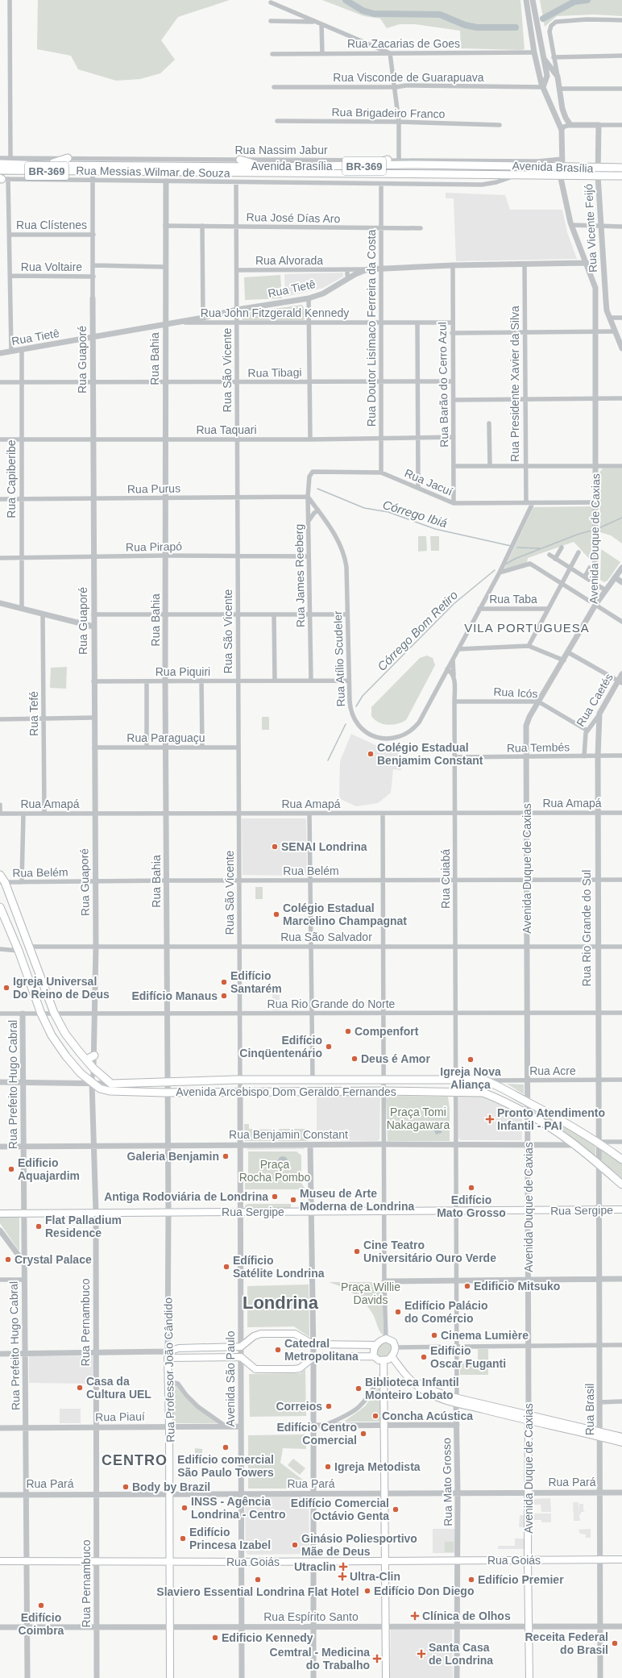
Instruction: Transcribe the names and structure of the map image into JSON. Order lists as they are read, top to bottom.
{
  "streets": {
    "main road": [
      "Avenida Brasília",
      "BR-369",
      "Avenida Duque de Caxias",
      "Avenida Arcebispo Dom Geraldo Fernandes",
      "Rua Sergipe",
      "Rua Professor João Cândido",
      "Rua Goiás"
    ],
    "street": [
      "Rua Zacarias de Goes",
      "Rua Visconde de Guarapuava",
      "Rua Brigadeiro Franco",
      "Rua Nassim Jabur",
      "Rua Messias Wilmar de Souza",
      "Rua José Días Aro",
      "Rua Clístenes",
      "Rua Vicente Feijó",
      "Rua Alvorada",
      "Rua Voltaire",
      "Rua Tietê",
      "Rua John Fitzgerald Kennedy",
      "Rua Doutor Lisímaco Ferreira da Costa",
      "Rua Bahia",
      "Rua Guaporé",
      "Rua São Vicente",
      "Rua Tibagi",
      "Rua Presidente Xavier da Silva",
      "Rua Barão do Cerro Azul",
      "Rua Taquari",
      "Rua Capiberibe",
      "Rua Jacuí",
      "Rua Purus",
      "Rua Pirapó",
      "Rua James Reeberg",
      "Rua Taba",
      "Rua Atílio Scudeler",
      "Rua Piquiri",
      "Rua Icós",
      "Rua Caetés",
      "Rua Tefé",
      "Rua Paraguaçu",
      "Rua Tembés",
      "Rua Amapá",
      "Rua Belém",
      "Rua Cuiabá",
      "Rua Rio Grande do Sul",
      "Rua São Salvador",
      "Rua Rio Grande do Norte",
      "Rua Acre",
      "Rua Prefeito Hugo Cabral",
      "Rua Benjamin Constant",
      "Rua Pernambuco",
      "Avenida São Paulo",
      "Rua Brasil",
      "Rua Piauí",
      "Rua Mato Grosso",
      "Rua Pará",
      "Rua Espírito Santo"
    ]
  },
  "crossings": [
    ["Rua Zacarias de Goes", "Avenida Duque de Caxias"],
    ["Rua Visconde de Guarapuava", "Avenida Duque de Caxias"],
    ["Rua Nassim Jabur", "Avenida Brasília"],
    ["Rua Nassim Jabur", "Rua Bahia"],
    ["Rua Nassim Jabur", "Avenida Duque de Caxias"],
    ["Avenida Brasília", "Rua Messias Wilmar de Souza"],
    ["Avenida Brasília", "Rua Vicente Feijó"],
    ["Avenida Brasília", "Rua Bahia"],
    ["Avenida Brasília", "Rua Guaporé"],
    ["Avenida Brasília", "Avenida Duque de Caxias"],
    ["Rua Messias Wilmar de Souza", "Rua Doutor Lisímaco Ferreira da Costa"],
    ["Rua Messias Wilmar de Souza", "Rua Bahia"],
    ["Rua Messias Wilmar de Souza", "Rua Guaporé"],
    ["Rua Messias Wilmar de Souza", "Rua São Vicente"],
    ["Rua José Días Aro", "Rua Doutor Lisímaco Ferreira da Costa"],
    ["Rua José Días Aro", "Rua Bahia"],
    ["Rua José Días Aro", "Rua São Vicente"],
    ["Rua Clístenes", "Rua Guaporé"],
    ["Rua Alvorada", "Rua Tietê"],
    ["Rua Alvorada", "Rua São Vicente"],
    ["Rua Voltaire", "Rua Guaporé"],
    ["Rua Tietê", "Rua John Fitzgerald Kennedy"],
    ["Rua Tietê", "Rua Doutor Lisímaco Ferreira da Costa"],
    ["Rua Tietê", "Rua Bahia"],
    ["Rua Tietê", "Rua Guaporé"],
    ["Rua Tietê", "Rua São Vicente"],
    ["Rua Tietê", "Rua Presidente Xavier da Silva"],
    ["Rua Tietê", "Rua Barão do Cerro Azul"],
    ["Rua Tietê", "Rua Capiberibe"],
    ["Rua Tietê", "Avenida Duque de Caxias"],
    ["Rua John Fitzgerald Kennedy", "Rua Doutor Lisímaco Ferreira da Costa"],
    ["Rua John Fitzgerald Kennedy", "Rua São Vicente"],
    ["Rua John Fitzgerald Kennedy", "Rua Barão do Cerro Azul"],
    ["Rua Doutor Lisímaco Ferreira da Costa", "Rua Tibagi"],
    ["Rua Doutor Lisímaco Ferreira da Costa", "Rua Taquari"],
    ["Rua Doutor Lisímaco Ferreira da Costa", "Rua Jacuí"],
    ["Rua Bahia", "Rua Tibagi"],
    ["Rua Bahia", "Rua Taquari"],
    ["Rua Bahia", "Rua Purus"],
    ["Rua Bahia", "Rua Pirapó"],
    ["Rua Bahia", "Rua Piquiri"],
    ["Rua Bahia", "Rua Paraguaçu"],
    ["Rua Bahia", "Rua Amapá"],
    ["Rua Bahia", "Rua Belém"],
    ["Rua Bahia", "Rua São Salvador"],
    ["Rua Bahia", "Rua Rio Grande do Norte"],
    ["Rua Bahia", "Avenida Arcebispo Dom Geraldo Fernandes"],
    ["Rua Bahia", "Rua Professor João Cândido"],
    ["Rua Guaporé", "Rua Tibagi"],
    ["Rua Guaporé", "Rua Taquari"],
    ["Rua Guaporé", "Rua Purus"],
    ["Rua Guaporé", "Rua Pirapó"],
    ["Rua Guaporé", "Rua Piquiri"],
    ["Rua Guaporé", "Rua Paraguaçu"],
    ["Rua Guaporé", "Rua Amapá"],
    ["Rua Guaporé", "Rua Belém"],
    ["Rua Guaporé", "Rua São Salvador"],
    ["Rua Guaporé", "Rua Rio Grande do Norte"],
    ["Rua Guaporé", "Avenida Arcebispo Dom Geraldo Fernandes"],
    ["Rua Guaporé", "Rua Pernambuco"],
    ["Rua São Vicente", "Rua Tibagi"],
    ["Rua São Vicente", "Rua Taquari"],
    ["Rua São Vicente", "Rua Purus"],
    ["Rua São Vicente", "Rua Pirapó"],
    ["Rua São Vicente", "Rua Piquiri"],
    ["Rua São Vicente", "Rua Paraguaçu"],
    ["Rua São Vicente", "Rua Amapá"],
    ["Rua São Vicente", "Rua Belém"],
    ["Rua São Vicente", "Rua São Salvador"],
    ["Rua São Vicente", "Rua Rio Grande do Norte"],
    ["Rua São Vicente", "Avenida Arcebispo Dom Geraldo Fernandes"],
    ["Rua São Vicente", "Avenida São Paulo"],
    ["Rua Tibagi", "Rua Barão do Cerro Azul"],
    ["Rua Tibagi", "Rua Capiberibe"],
    ["Rua Presidente Xavier da Silva", "Rua Jacuí"],
    ["Rua Barão do Cerro Azul", "Rua Taquari"],
    ["Rua Barão do Cerro Azul", "Rua Jacuí"],
    ["Rua Taquari", "Rua Capiberibe"],
    ["Rua Capiberibe", "Rua Purus"],
    ["Rua Capiberibe", "Rua Pirapó"],
    ["Rua Jacuí", "Avenida Duque de Caxias"],
    ["Rua Jacuí", "Rua James Reeberg"],
    ["Rua Jacuí", "Rua Atílio Scudeler"],
    ["Rua Purus", "Rua James Reeberg"],
    ["Rua Purus", "Rua Atílio Scudeler"],
    ["Avenida Duque de Caxias", "Rua Icós"],
    ["Avenida Duque de Caxias", "Rua Tembés"],
    ["Avenida Duque de Caxias", "Rua Amapá"],
    ["Avenida Duque de Caxias", "Rua Belém"],
    ["Avenida Duque de Caxias", "Rua São Salvador"],
    ["Avenida Duque de Caxias", "Rua Rio Grande do Norte"],
    ["Avenida Duque de Caxias", "Rua Acre"],
    ["Avenida Duque de Caxias", "Avenida Arcebispo Dom Geraldo Fernandes"],
    ["Avenida Duque de Caxias", "Rua Benjamin Constant"],
    ["Avenida Duque de Caxias", "Rua Sergipe"],
    ["Avenida Duque de Caxias", "Rua Pará"],
    ["Avenida Duque de Caxias", "Rua Goiás"],
    ["Avenida Duque de Caxias", "Rua Espírito Santo"],
    ["Rua Pirapó", "Rua James Reeberg"],
    ["Rua James Reeberg", "Rua Atílio Scudeler"],
    ["Rua James Reeberg", "Rua Piquiri"],
    ["Rua Taba", "Rua Atílio Scudeler"],
    ["Rua Atílio Scudeler", "Rua Piquiri"],
    ["Rua Atílio Scudeler", "Rua Cuiabá"],
    ["Rua Icós", "Rua Caetés"],
    ["Rua Icós", "Rua Cuiabá"],
    ["Rua Caetés", "Rua Tembés"],
    ["Rua Caetés", "Rua Rio Grande do Sul"],
    ["Rua Tefé", "Rua Amapá"],
    ["Rua Tembés", "Rua Cuiabá"],
    ["Rua Tembés", "Rua Rio Grande do Sul"],
    ["Rua Amapá", "Rua Cuiabá"],
    ["Rua Amapá", "Rua Rio Grande do Sul"],
    ["Rua Belém", "Rua Cuiabá"],
    ["Rua Belém", "Rua Rio Grande do Sul"],
    ["Rua Cuiabá", "Rua São Salvador"],
    ["Rua Cuiabá", "Rua Rio Grande do Norte"],
    ["Rua Cuiabá", "Avenida Arcebispo Dom Geraldo Fernandes"],
    ["Rua Cuiabá", "Rua Mato Grosso"],
    ["Rua Rio Grande do Sul", "Rua São Salvador"],
    ["Rua Rio Grande do Sul", "Rua Rio Grande do Norte"],
    ["Rua Rio Grande do Sul", "Rua Acre"],
    ["Rua Rio Grande do Sul", "Rua Brasil"],
    ["Rua Rio Grande do Norte", "Rua Prefeito Hugo Cabral"],
    ["Rua Rio Grande do Norte", "Avenida Arcebispo Dom Geraldo Fernandes"],
    ["Rua Acre", "Avenida Arcebispo Dom Geraldo Fernandes"],
    ["Rua Prefeito Hugo Cabral", "Rua Benjamin Constant"],
    ["Rua Prefeito Hugo Cabral", "Rua Sergipe"],
    ["Rua Prefeito Hugo Cabral", "Rua Piauí"],
    ["Rua Prefeito Hugo Cabral", "Rua Pará"],
    ["Rua Prefeito Hugo Cabral", "Rua Goiás"],
    ["Rua Prefeito Hugo Cabral", "Rua Espírito Santo"],
    ["Avenida Arcebispo Dom Geraldo Fernandes", "Rua Benjamin Constant"],
    ["Avenida Arcebispo Dom Geraldo Fernandes", "Rua Pernambuco"],
    ["Avenida Arcebispo Dom Geraldo Fernandes", "Rua Professor João Cândido"],
    ["Avenida Arcebispo Dom Geraldo Fernandes", "Avenida São Paulo"],
    ["Avenida Arcebispo Dom Geraldo Fernandes", "Rua Brasil"],
    ["Avenida Arcebispo Dom Geraldo Fernandes", "Rua Mato Grosso"],
    ["Rua Benjamin Constant", "Rua Pernambuco"],
    ["Rua Benjamin Constant", "Rua Professor João Cândido"],
    ["Rua Benjamin Constant", "Avenida São Paulo"],
    ["Rua Benjamin Constant", "Rua Mato Grosso"],
    ["Rua Sergipe", "Rua Pernambuco"],
    ["Rua Sergipe", "Rua Professor João Cândido"],
    ["Rua Sergipe", "Avenida São Paulo"],
    ["Rua Sergipe", "Rua Brasil"],
    ["Rua Sergipe", "Rua Mato Grosso"],
    ["Rua Pernambuco", "Rua Piauí"],
    ["Rua Pernambuco", "Rua Pará"],
    ["Rua Pernambuco", "Rua Goiás"],
    ["Rua Pernambuco", "Rua Espírito Santo"],
    ["Rua Professor João Cândido", "Rua Piauí"],
    ["Rua Professor João Cândido", "Rua Pará"],
    ["Rua Professor João Cândido", "Rua Goiás"],
    ["Rua Professor João Cândido", "Rua Espírito Santo"],
    ["Avenida São Paulo", "Rua Piauí"],
    ["Avenida São Paulo", "Rua Pará"],
    ["Avenida São Paulo", "Rua Goiás"],
    ["Avenida São Paulo", "Rua Espírito Santo"],
    ["Rua Brasil", "Rua Pará"],
    ["Rua Brasil", "Rua Goiás"],
    ["Rua Brasil", "Rua Espírito Santo"],
    ["Rua Mato Grosso", "Rua Pará"],
    ["Rua Mato Grosso", "Rua Goiás"],
    ["Rua Mato Grosso", "Rua Espírito Santo"]
  ],
  "districts": ["VILA PORTUGUESA", "Londrina", "CENTRO"],
  "water": ["Córrego Ibiá", "Córrego Bom Retiro"],
  "parks": ["Praça Tomi Nakagawara", "Praça Rocha Pombo", "Praça Willie Davids"],
  "places": {
    "other": [
      "Colégio Estadual Benjamim Constant",
      "SENAI Londrina",
      "Colégio Estadual Marcelino Champagnat",
      "Edifício Santarém",
      "Igreja Universal Do Reino de Deus",
      "Edifício Manaus",
      "Compenfort",
      "Edifício Cinqüentenário",
      "Deus é Amor",
      "Igreja Nova Aliança",
      "Galeria Benjamin",
      "Edificio Aquajardim",
      "Edifício Mato Grosso",
      "Antiga Rodoviária de Londrina",
      "Museu de Arte Moderna de Londrina",
      "Flat Palladium Residence",
      "Cine Teatro Universitário Ouro Verde",
      "Crystal Palace",
      "Edíficio Satélite Londrina",
      "Edificio Mitsuko",
      "Edifício Palácio do Comércio",
      "Cinema Lumière",
      "Catedral Metropolitana",
      "Edifício Oscar Fuganti",
      "Casa da Cultura UEL",
      "Biblioteca Infantil Monteiro Lobato",
      "Correios",
      "Concha Acústica",
      "Edifício Centro Comercial",
      "Edifício comercial São Paulo Towers",
      "Igreja Metodista",
      "Body by Brazil",
      "INSS - Agência Londrina - Centro",
      "Edifício Comercial Octávio Genta",
      "Edifício Princesa Izabel",
      "Ginásio Poliesportivo Mãe de Deus",
      "Slaviero Essential Londrina Flat Hotel",
      "Edifício Premier",
      "Edifício Don Diego",
      "Edifício Coimbra",
      "Edificio Kennedy",
      "Receita Federal do Brasil"
    ],
    "health": [
      "Pronto Atendimento Infantil - PAI",
      "Utraclin",
      "Ultra-Clin",
      "Clínica de Olhos",
      "Santa Casa de Londrina",
      "Cemtral - Medicina do Trabalho"
    ]
  }
}
